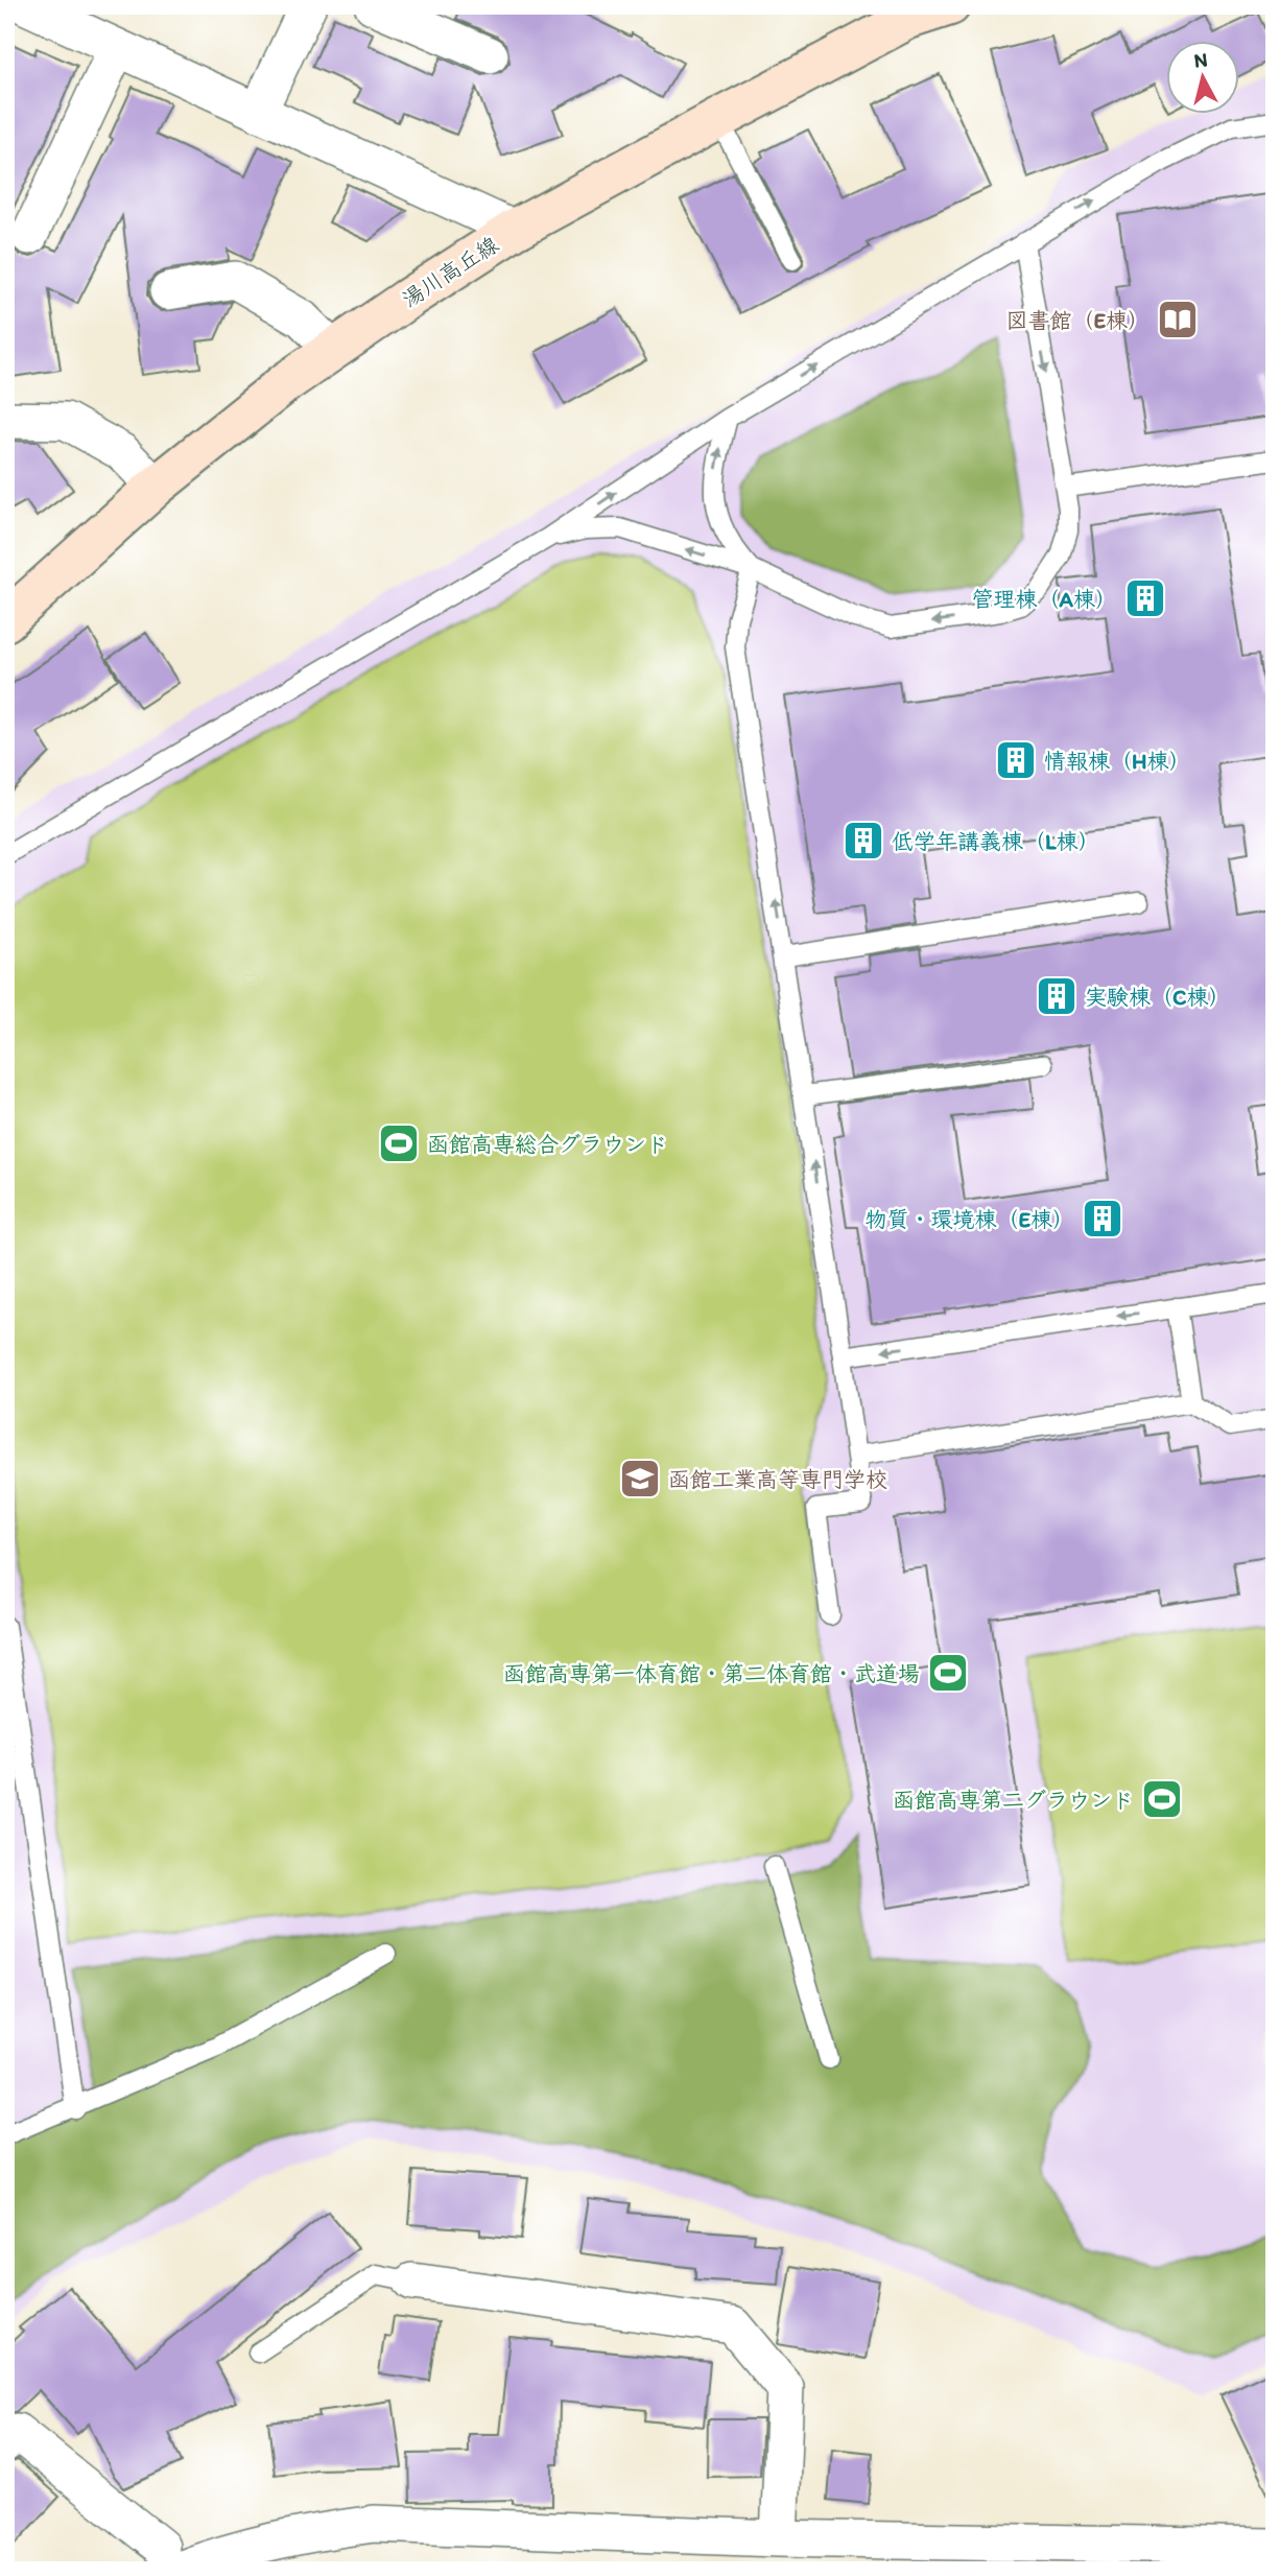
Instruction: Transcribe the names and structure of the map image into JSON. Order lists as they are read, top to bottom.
{
  "streets": {
    "street": ["湯川高丘線"]
  },
  "places": {
    "library": ["図書館（E棟）"],
    "building": [
      "管理棟（A棟）",
      "情報棟（H棟）",
      "低学年講義棟（L棟）",
      "実験棟（C棟）",
      "物質・環境棟（E棟）"
    ],
    "sports": ["函館高専総合グラウンド", "函館高専第一体育館・第二体育館・武道場", "函館高専第二グラウンド"],
    "school or university": ["函館工業高等専門学校"]
  },
  "north": "top"
}
